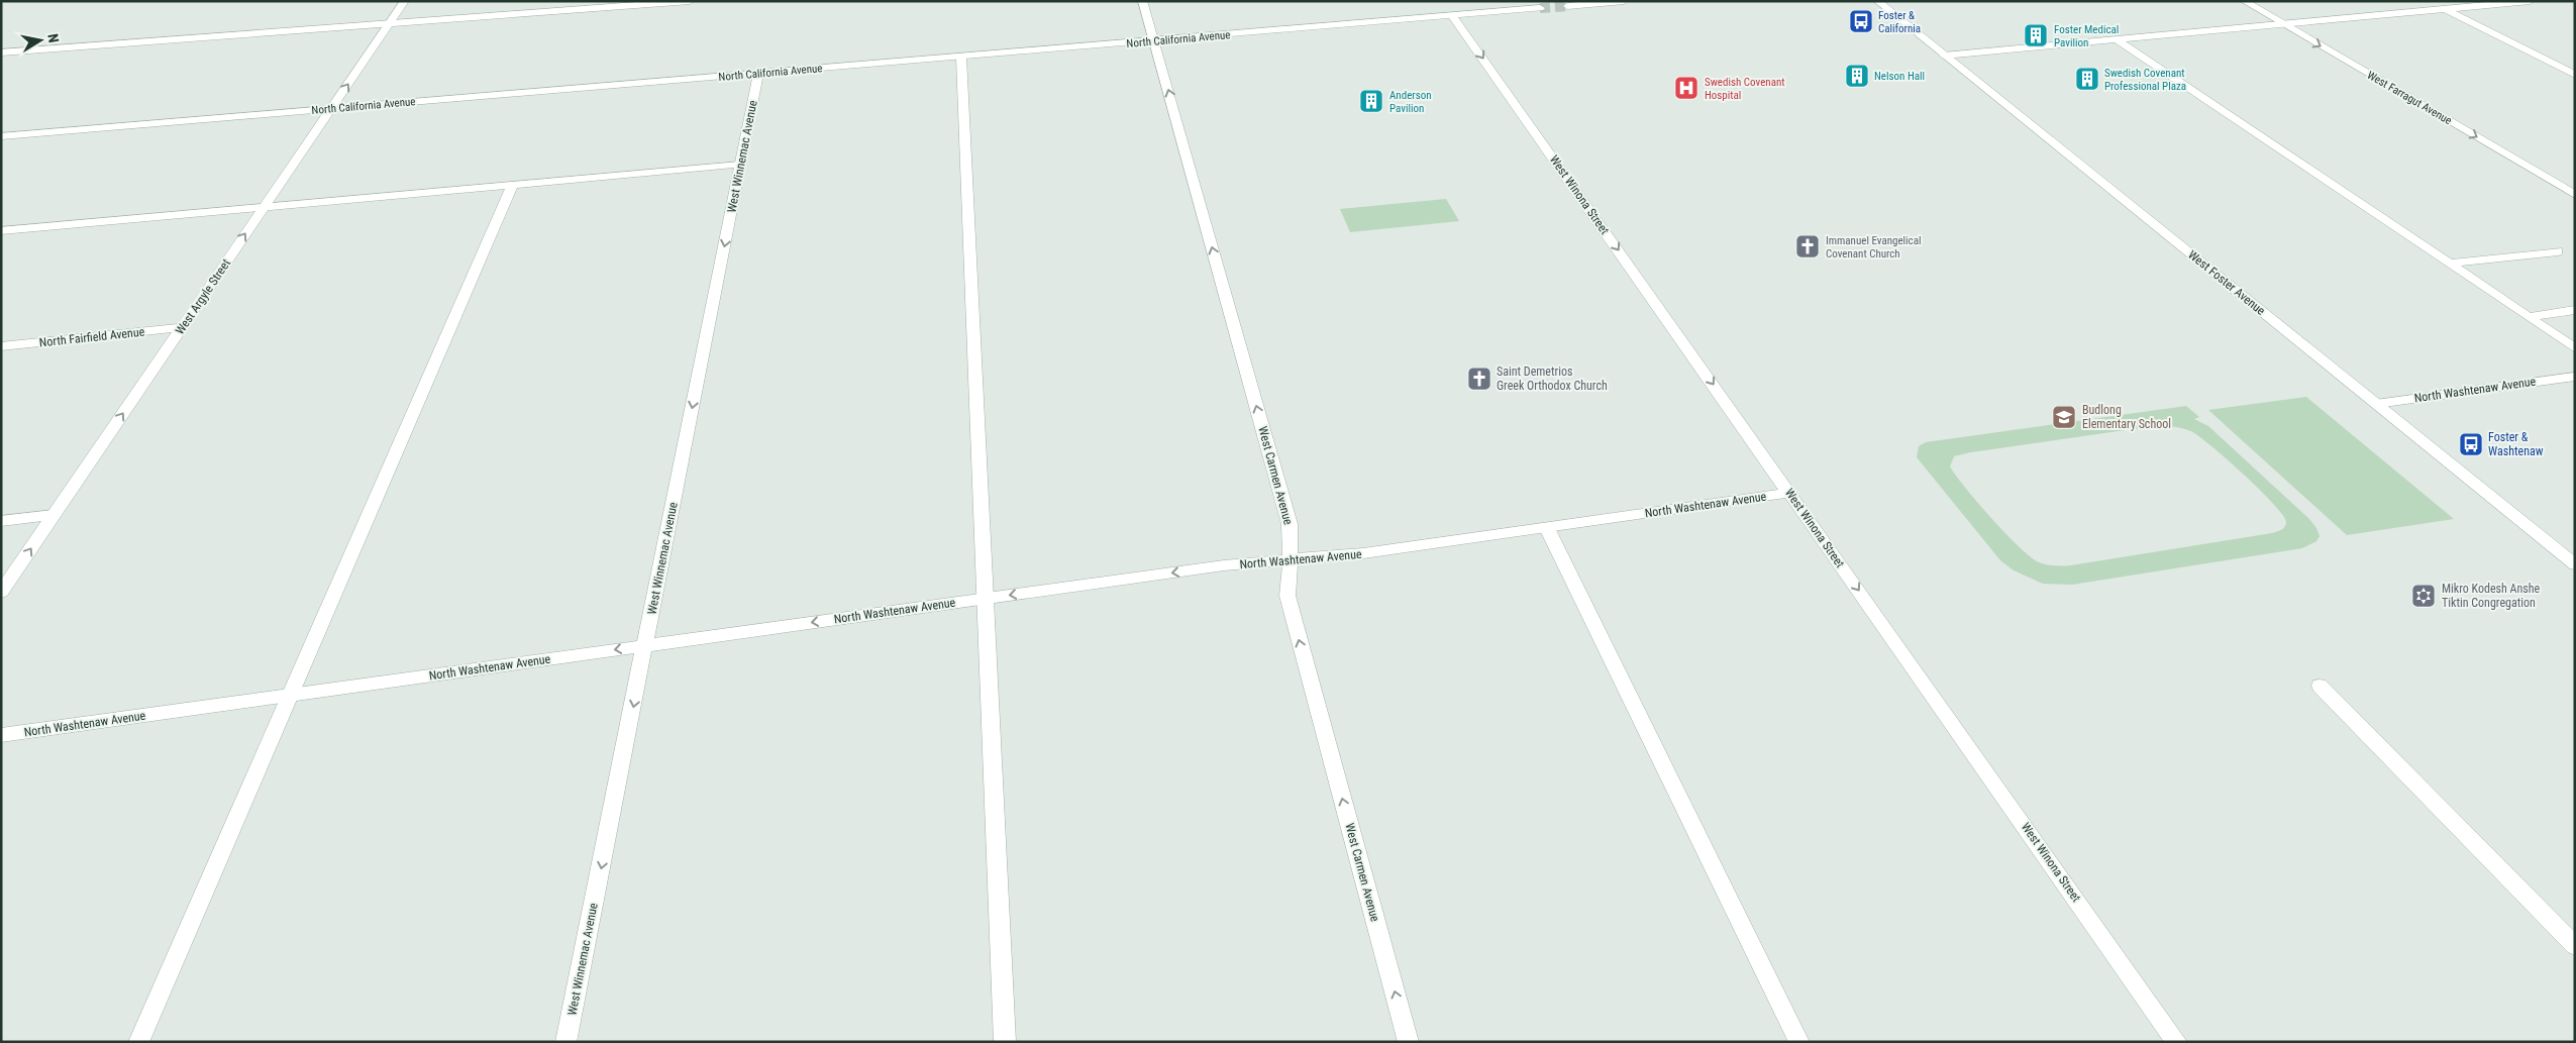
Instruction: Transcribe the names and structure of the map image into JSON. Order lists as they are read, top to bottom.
{
  "streets": {
    "street": [
      "North California Avenue",
      "West Farragut Avenue",
      "West Winnemac Avenue",
      "West Winona Street",
      "West Foster Avenue",
      "West Argyle Street",
      "North Fairfield Avenue",
      "North Washtenaw Avenue",
      "West Carmen Avenue"
    ]
  },
  "crossings": [
    ["North California Avenue", "West Winnemac Avenue"],
    ["North California Avenue", "West Winona Street"],
    ["North California Avenue", "West Argyle Street"],
    ["North California Avenue", "West Carmen Avenue"],
    ["West Winnemac Avenue", "North Washtenaw Avenue"],
    ["West Winona Street", "North Washtenaw Avenue"],
    ["West Foster Avenue", "North Washtenaw Avenue"],
    ["West Argyle Street", "North Fairfield Avenue"],
    ["North Washtenaw Avenue", "West Carmen Avenue"]
  ],
  "one_way": [
    "West Winnemac Avenue",
    "West Winona Street",
    "West Argyle Street",
    "North Washtenaw Avenue",
    "West Carmen Avenue"
  ],
  "places": {
    "bus stop": ["Foster & California", "Foster & Washtenaw"],
    "building": [
      "Foster Medical Pavilion",
      "Nelson Hall",
      "Swedish Covenant Professional Plaza",
      "Anderson Pavilion"
    ],
    "hospital": ["Swedish Covenant Hospital"],
    "church": ["Immanuel Evangelical Covenant Church", "Saint Demetrios Greek Orthodox Church"],
    "school or university": ["Budlong Elementary School"],
    "synagogue": ["Mikro Kodesh Anshe Tiktin Congregation"]
  },
  "north": "right"
}
